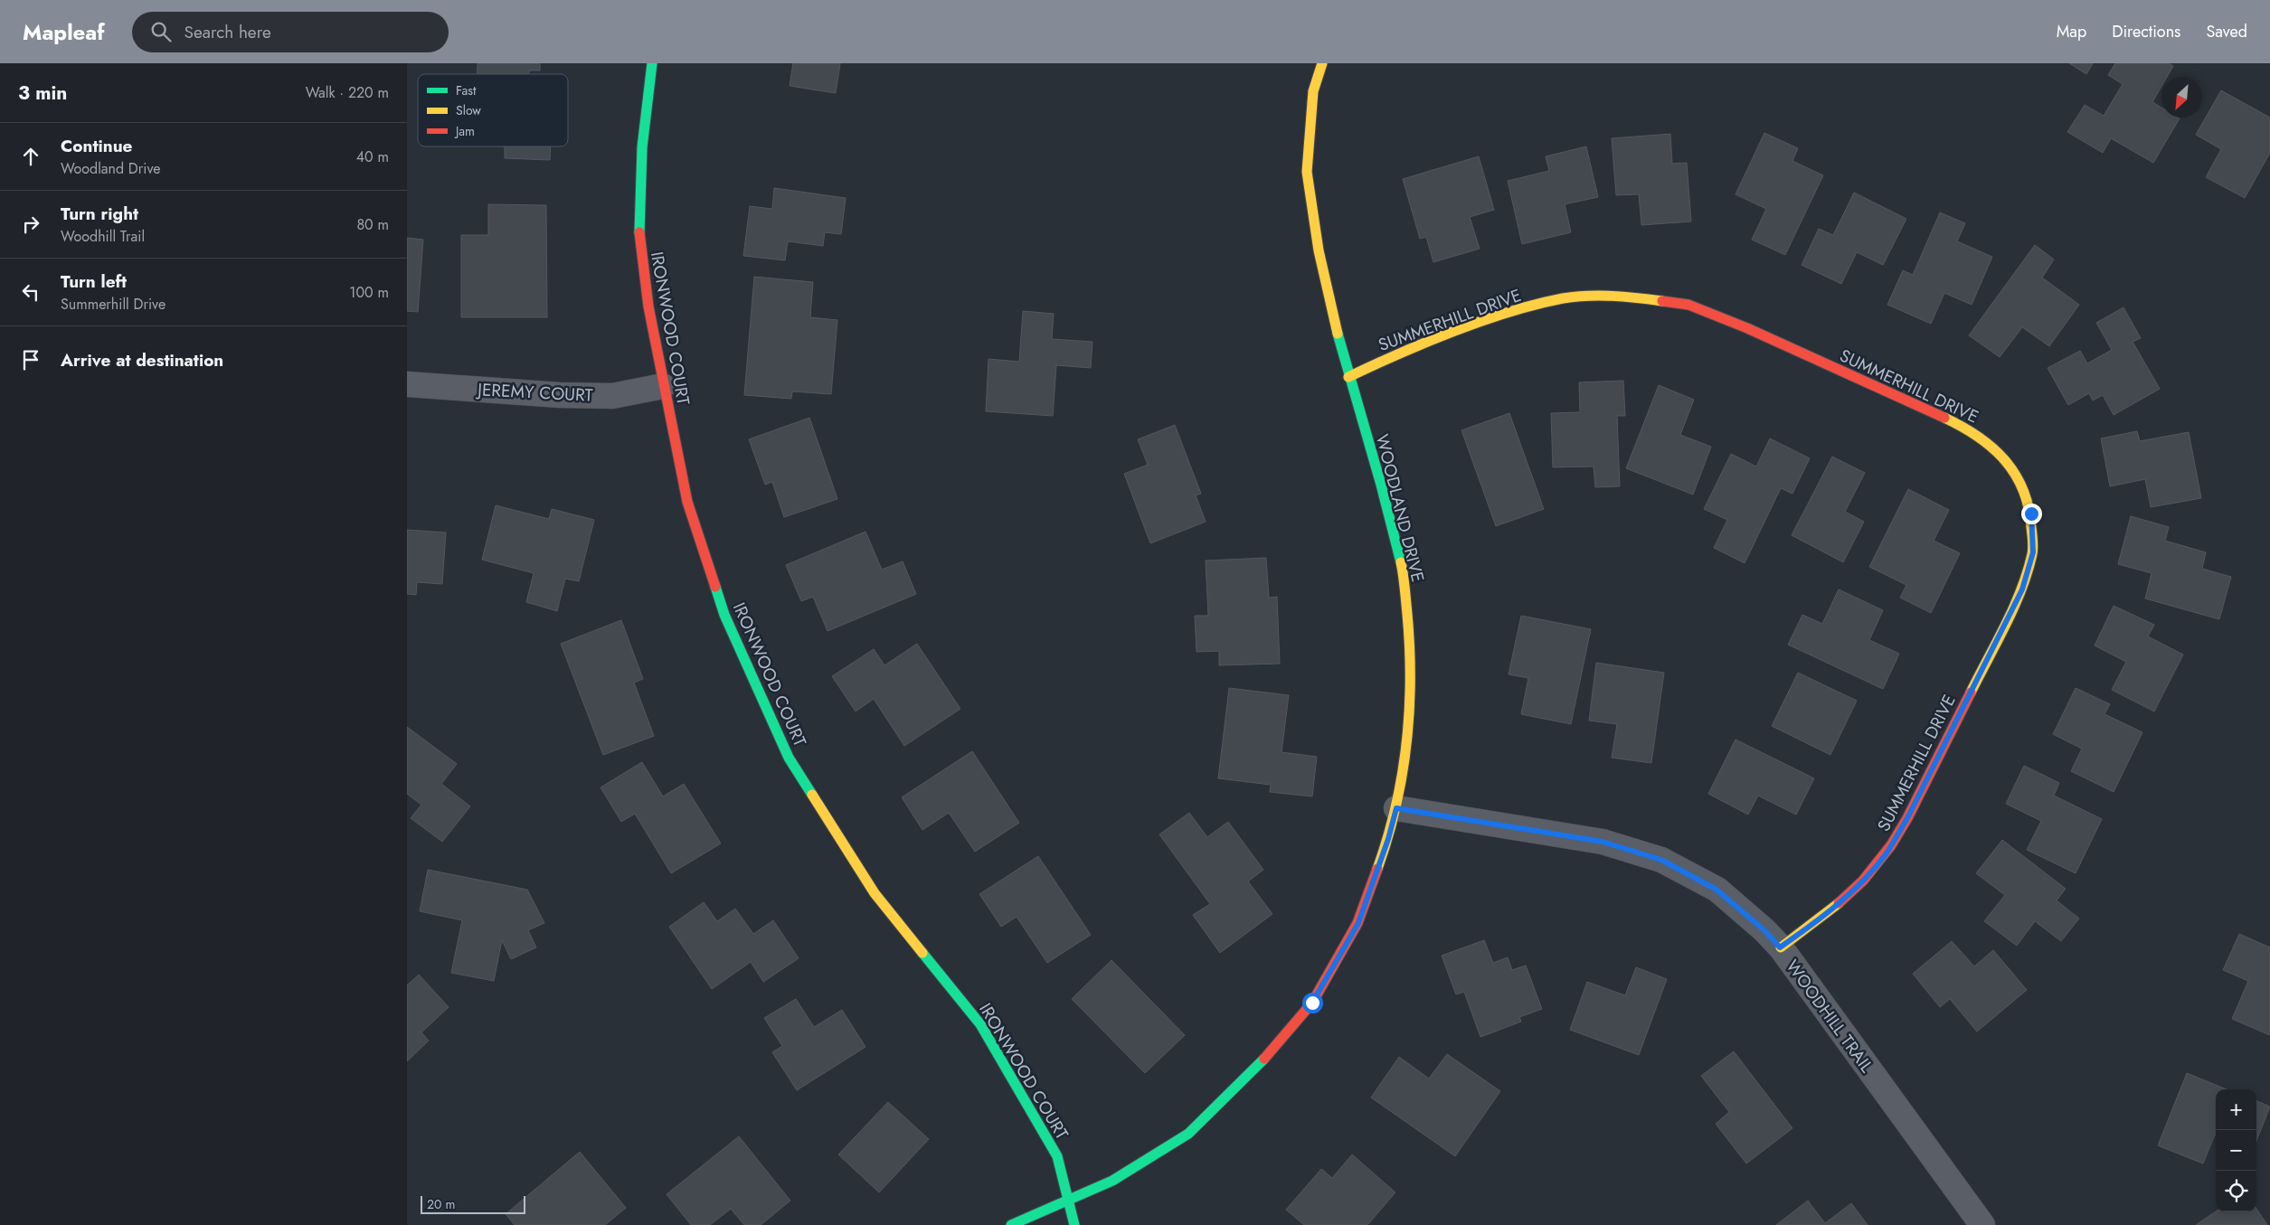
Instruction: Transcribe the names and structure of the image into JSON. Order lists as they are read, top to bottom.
{
  "streets": {
    "street": [
      "SUMMERHILL DRIVE",
      "IRONWOOD COURT",
      "JEREMY COURT",
      "WOODLAND DRIVE",
      "WOODHILL TRAIL"
    ]
  },
  "crossings": [
    ["SUMMERHILL DRIVE", "WOODLAND DRIVE"],
    ["SUMMERHILL DRIVE", "WOODHILL TRAIL"],
    ["IRONWOOD COURT", "JEREMY COURT"],
    ["IRONWOOD COURT", "WOODLAND DRIVE"],
    ["WOODLAND DRIVE", "WOODHILL TRAIL"]
  ],
  "legend": ["Fast", "Slow", "Jam"],
  "scale_bar": "20 m",
  "north": "bottom left",
  "page": {
    "header": "Mapleaf",
    "search": "Search here",
    "nav": ["Map", "Directions", "Saved"],
    "heading": ["3 min", "Walk · 220 m"],
    "list": [
      ["Continue", "Woodland Drive", "40 m"],
      ["Turn right", "Woodhill Trail", "80 m"],
      ["Turn left", "Summerhill Drive", "100 m"],
      "Arrive at destination"
    ],
    "map_buttons": ["+", "−"],
    "scale": "20 m"
  }
}
